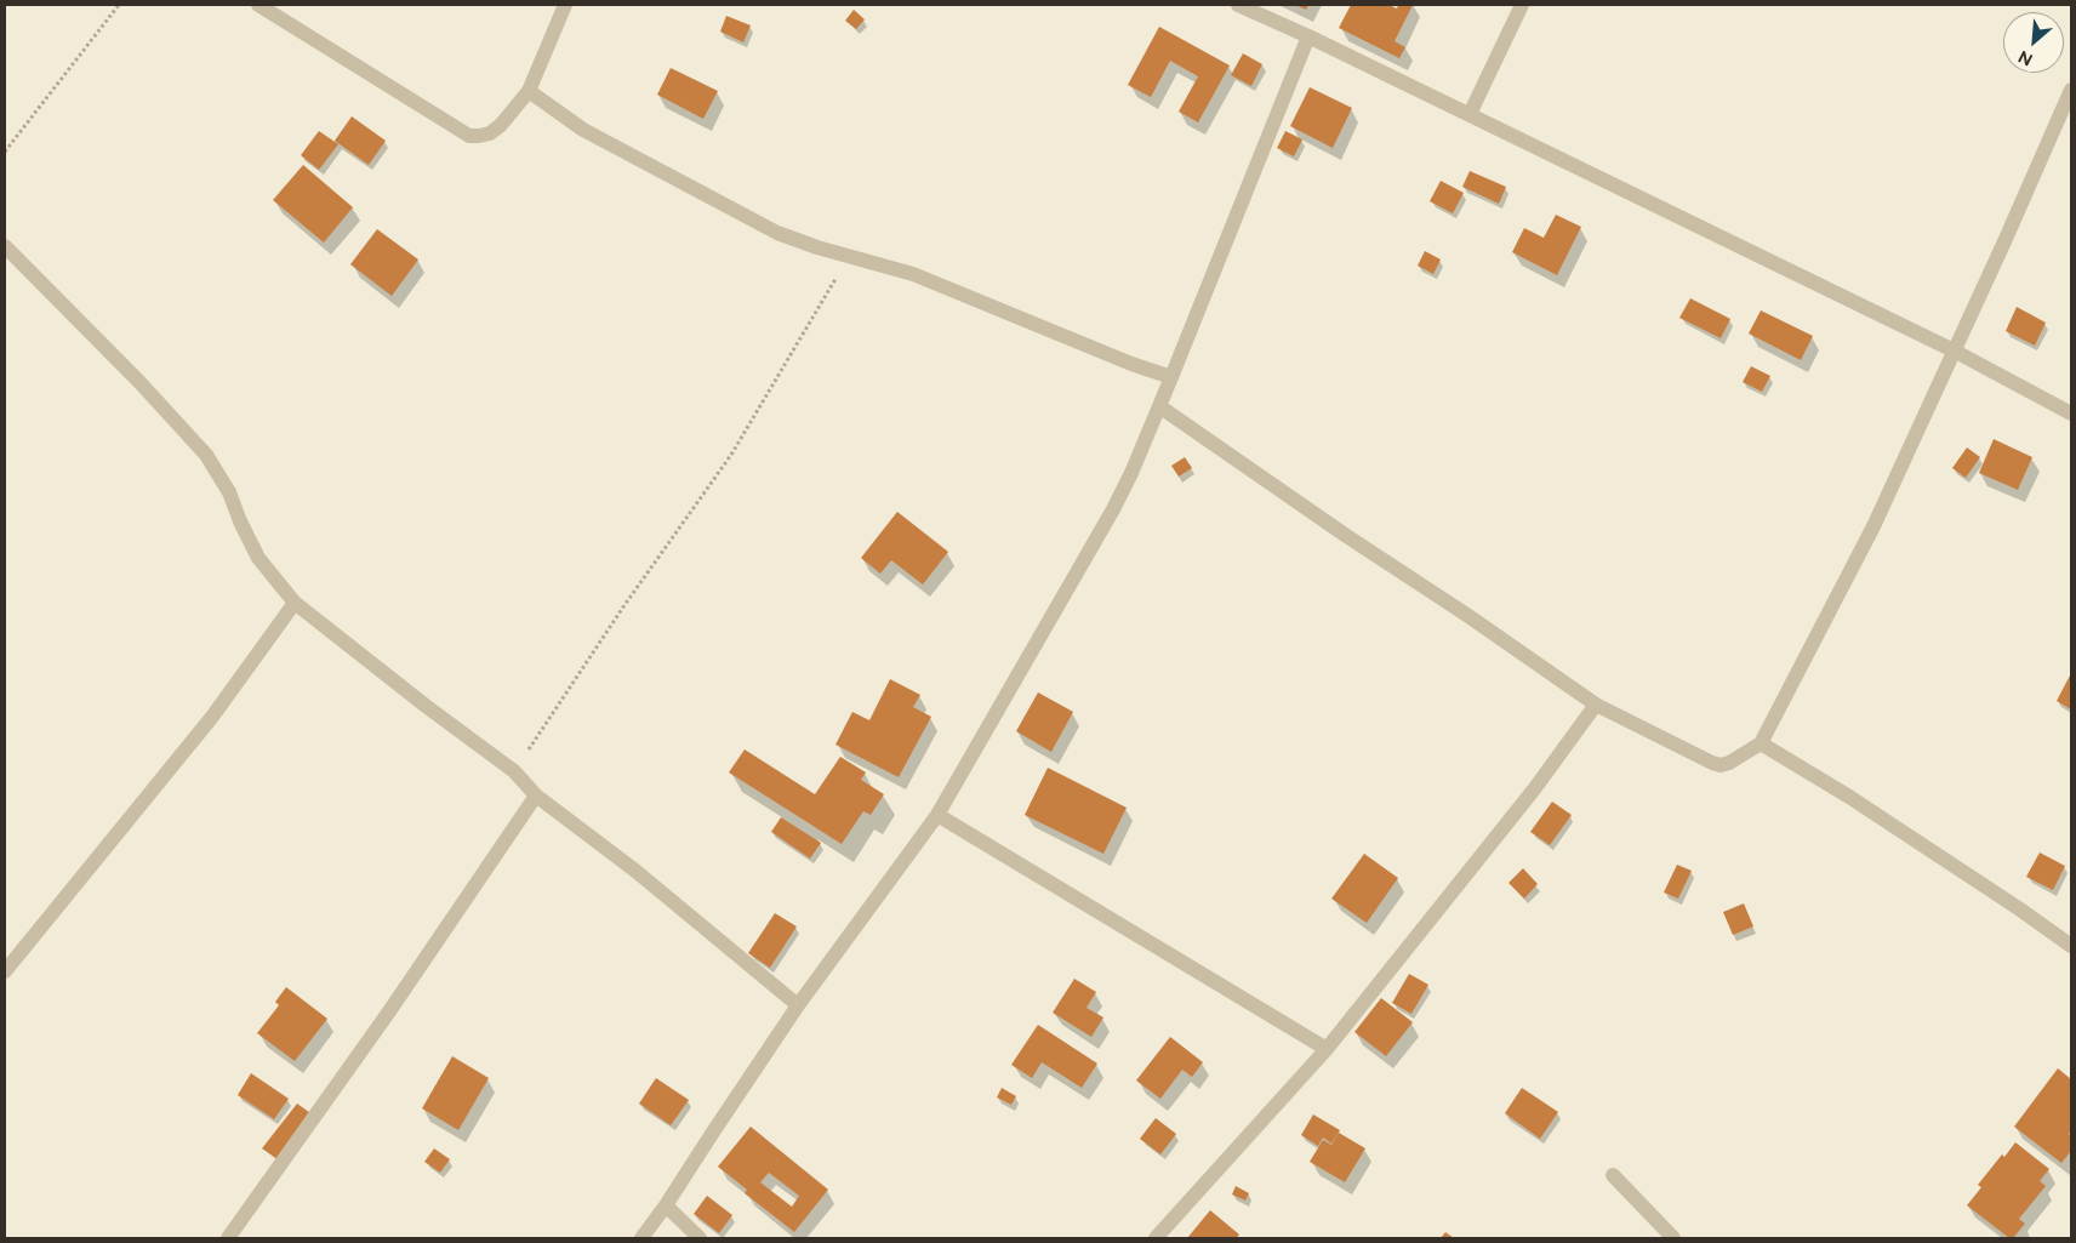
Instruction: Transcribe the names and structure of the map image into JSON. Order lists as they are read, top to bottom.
{
  "north": "bottom left"
}
